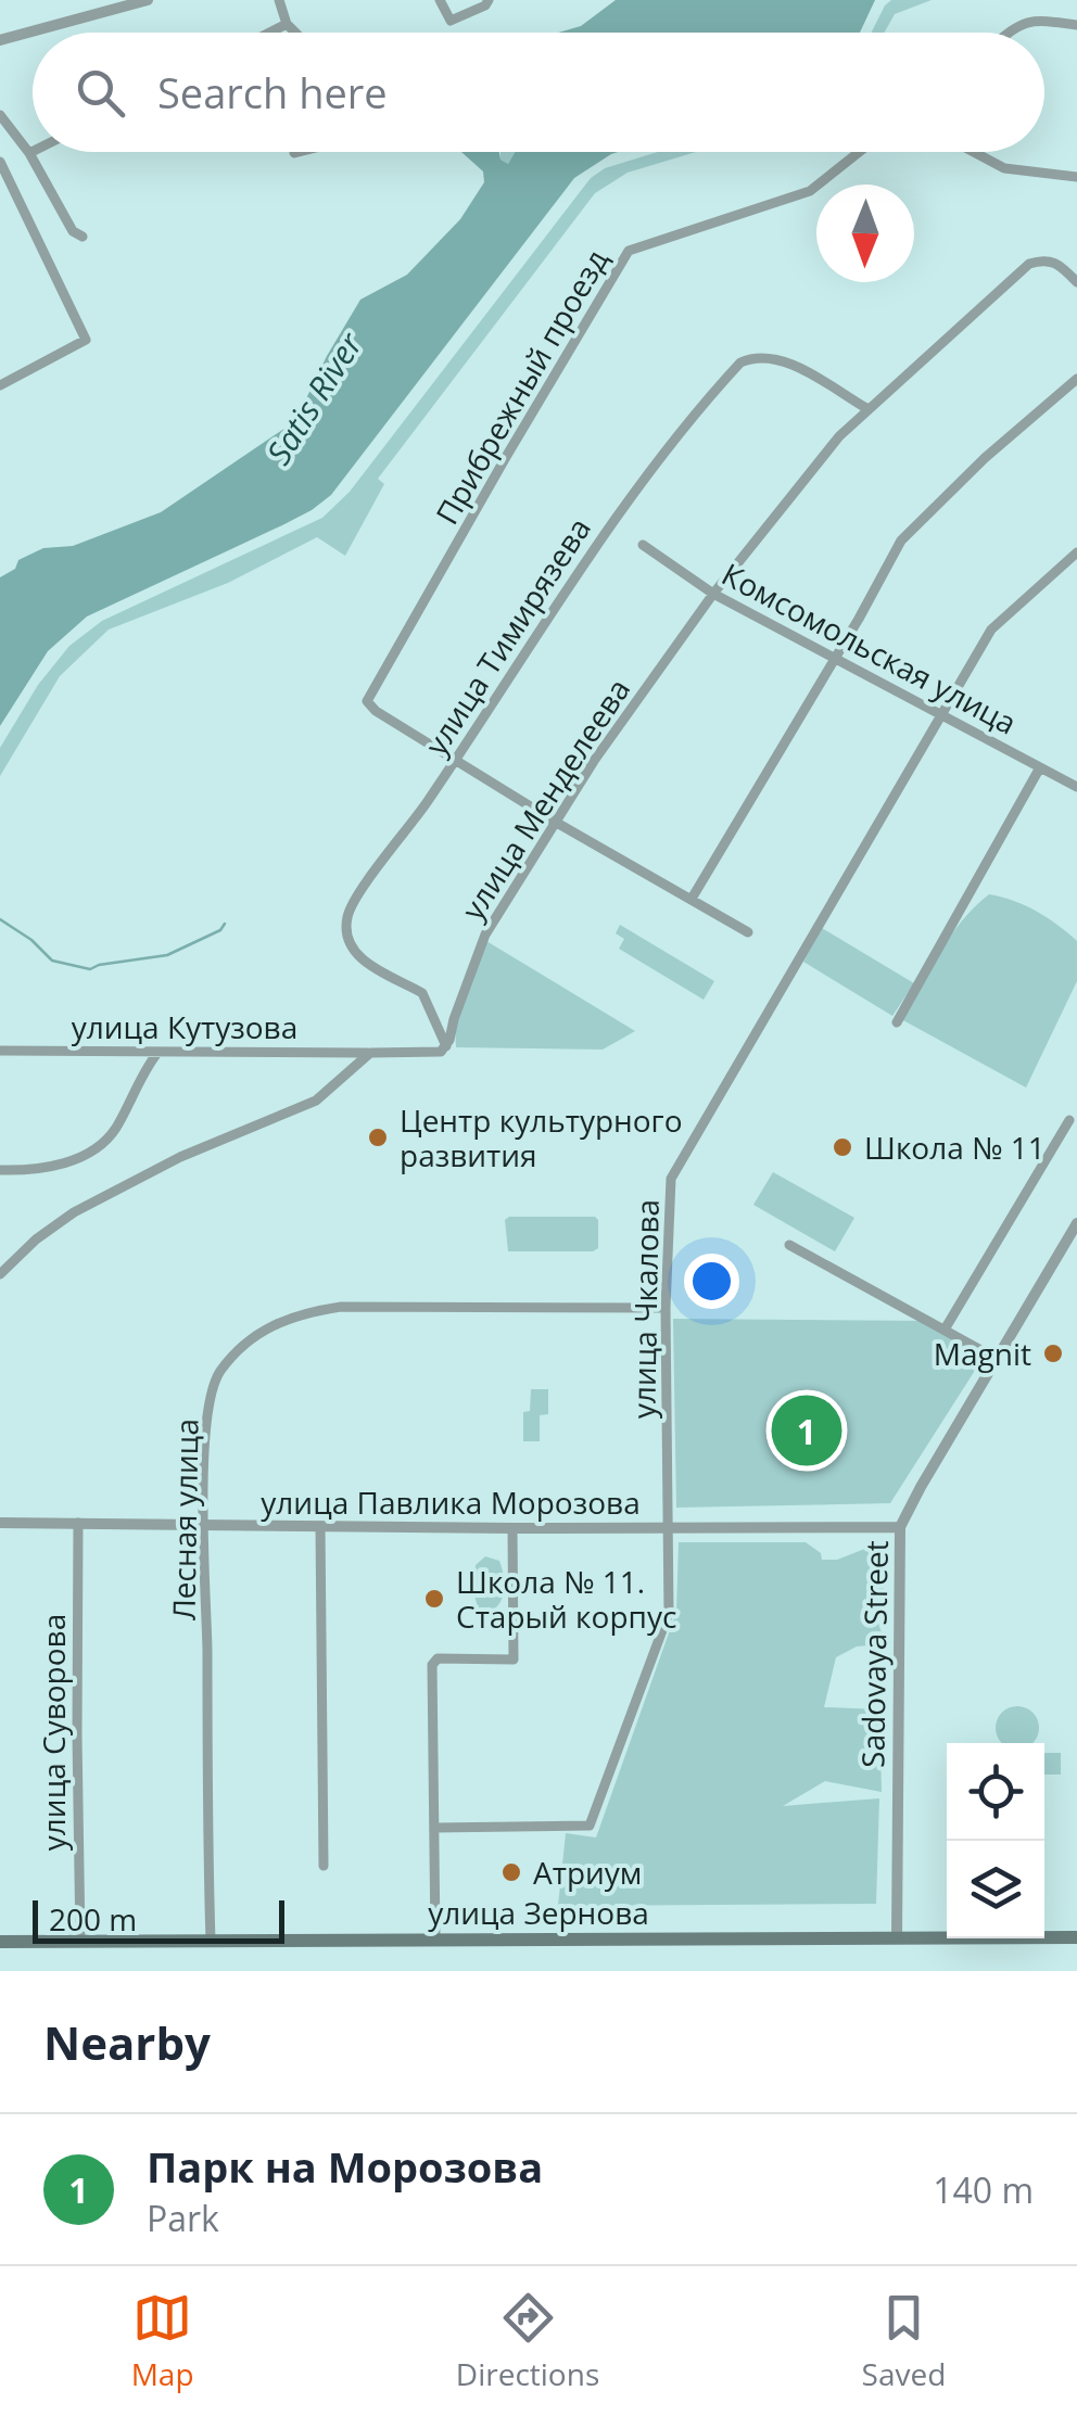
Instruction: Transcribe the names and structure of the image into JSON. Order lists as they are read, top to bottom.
{
  "streets": {
    "main road": ["улица Зернова"],
    "street": [
      "Прибрежный проезд",
      "улица Тимирязева",
      "Комсомольская улица",
      "улица Менделеева",
      "улица Кутузова",
      "улица Чкалова",
      "улица Павлика Морозова",
      "Лесная улица",
      "Sadovaya Street",
      "улица Суворова"
    ]
  },
  "crossings": [
    ["Прибрежный проезд", "улица Тимирязева"],
    ["улица Тимирязева", "улица Менделеева"],
    ["Комсомольская улица", "улица Менделеева"],
    ["Комсомольская улица", "улица Чкалова"],
    ["улица Чкалова", "улица Павлика Морозова"],
    ["улица Чкалова", "Лесная улица"],
    ["улица Павлика Морозова", "Лесная улица"],
    ["улица Павлика Морозова", "Sadovaya Street"],
    ["улица Павлика Морозова", "улица Суворова"],
    ["Лесная улица", "улица Зернова"],
    ["Sadovaya Street", "улица Зернова"],
    ["улица Суворова", "улица Зернова"]
  ],
  "water": ["Satis River"],
  "places": [
    "Центр культурного развития",
    "Школа № 11",
    "Magnit",
    "Школа № 11. Старый корпус",
    "Атриум"
  ],
  "scale_bar": "200 m",
  "north": "bottom",
  "page": {
    "search": "Search here",
    "pins": "1",
    "scale": "200 m",
    "heading": "Nearby",
    "list": [
      {
        "mark": "1",
        "name": "Парк на Морозова",
        "note": "Park",
        "value": "140 m"
      }
    ],
    "nav": ["Map", "Directions", "Saved"]
  }
}
